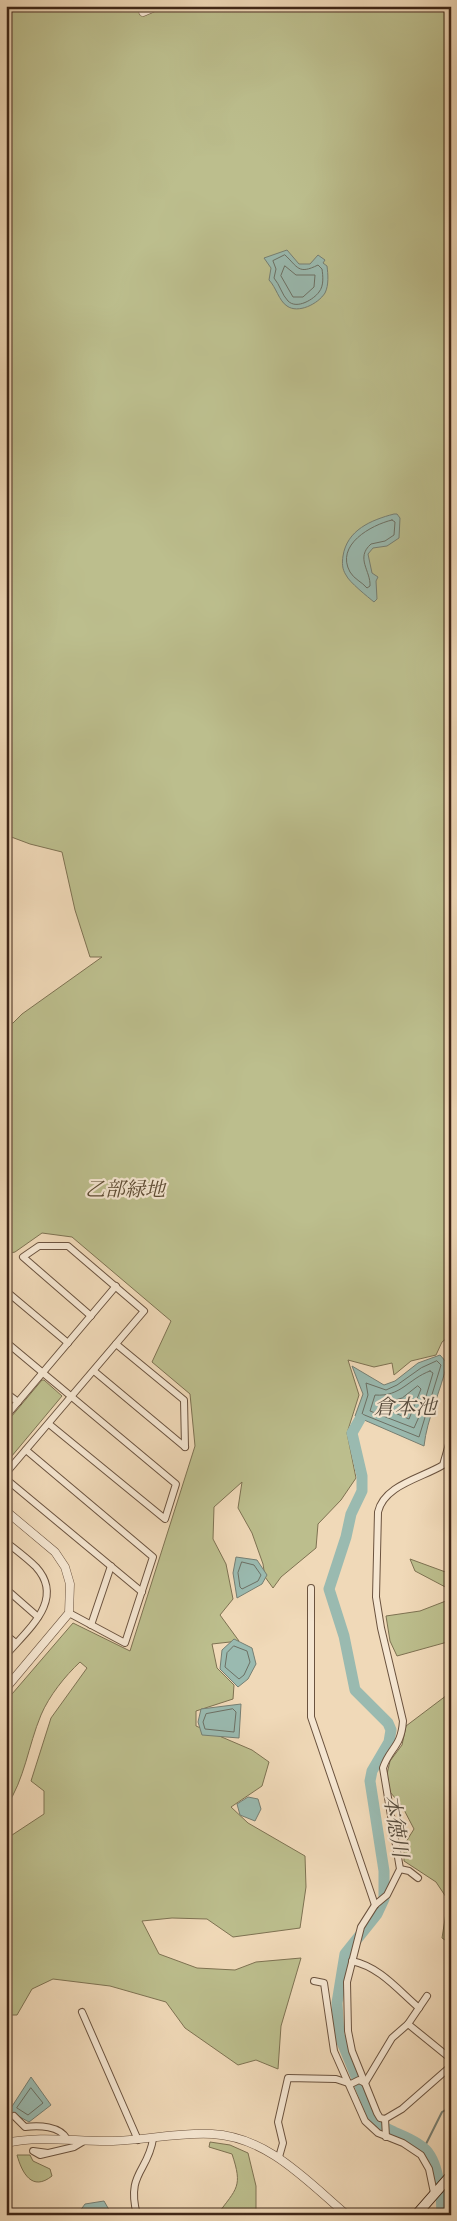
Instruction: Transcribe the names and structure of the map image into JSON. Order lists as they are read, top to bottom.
{
  "water": ["倉本池", "本徳川"],
  "parks": ["乙部緑地"]
}
